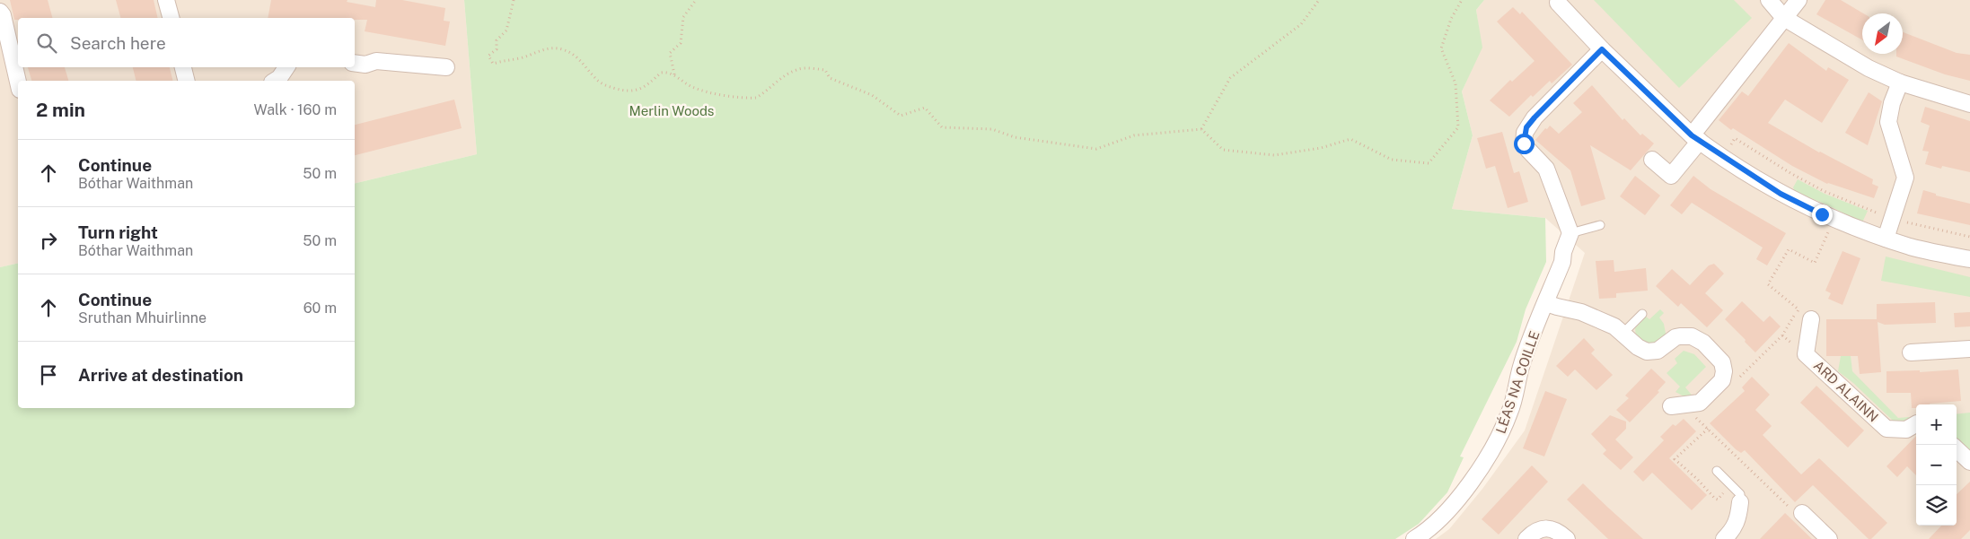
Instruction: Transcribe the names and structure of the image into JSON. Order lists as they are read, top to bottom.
{
  "streets": {
    "street": ["LÉAS NA COILLE", "ARD ALAINN"]
  },
  "parks": ["Merlin Woods"],
  "north": "bottom left",
  "page": {
    "search": "Search here",
    "heading": ["2 min", "Walk · 160 m"],
    "list": [
      ["Continue", "Bóthar Waithman", "50 m"],
      ["Turn right", "Bóthar Waithman", "50 m"],
      ["Continue", "Sruthan Mhuirlinne", "60 m"],
      "Arrive at destination"
    ],
    "map_buttons": ["+", "−"]
  }
}
